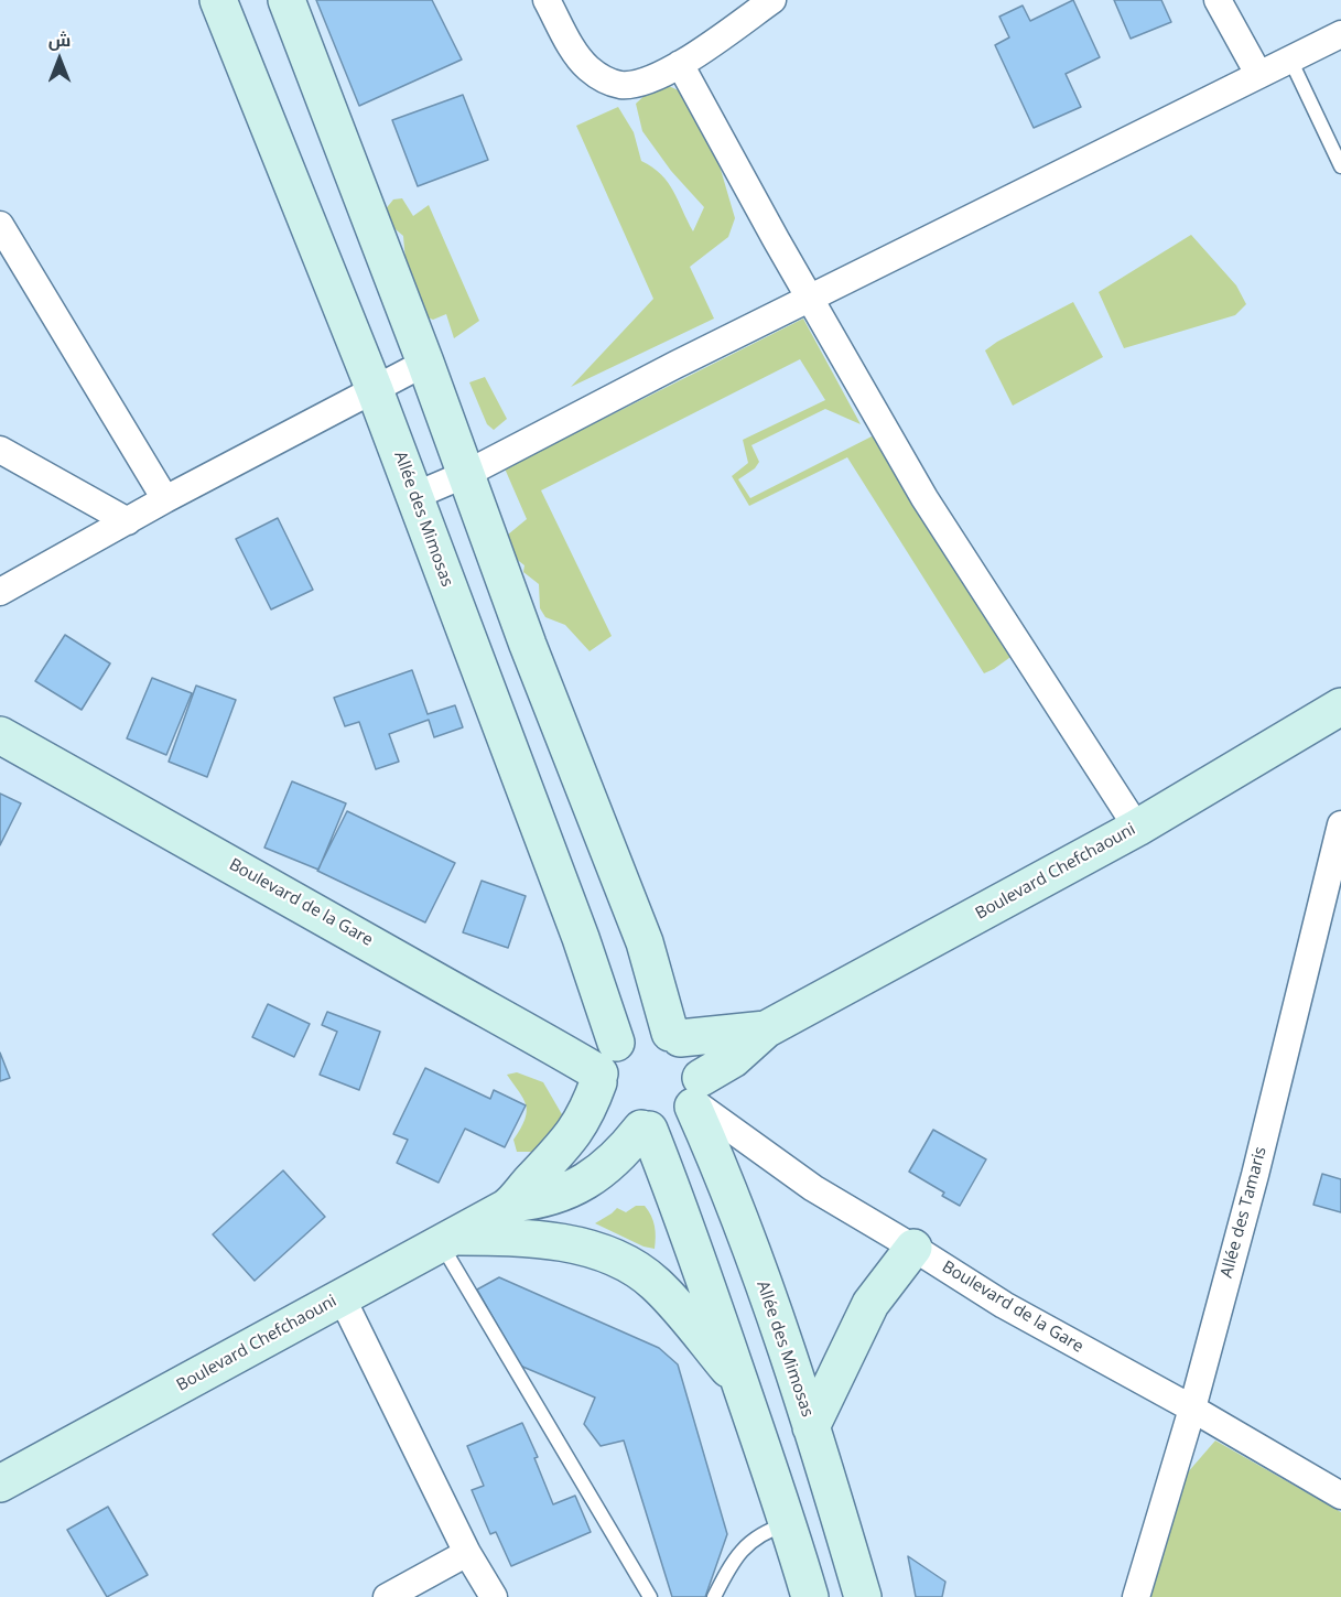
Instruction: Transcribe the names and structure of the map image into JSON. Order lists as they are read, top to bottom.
{
  "streets": {
    "main road": ["Allée des Mimosas", "Boulevard Chefchaouni", "Boulevard de la Gare"],
    "street": ["Allée des Tamaris"]
  },
  "crossings": [
    ["Allée des Mimosas", "Boulevard Chefchaouni"],
    ["Allée des Mimosas", "Boulevard de la Gare"],
    ["Boulevard Chefchaouni", "Boulevard de la Gare"],
    ["Boulevard de la Gare", "Allée des Tamaris"]
  ],
  "north": "top"
}
